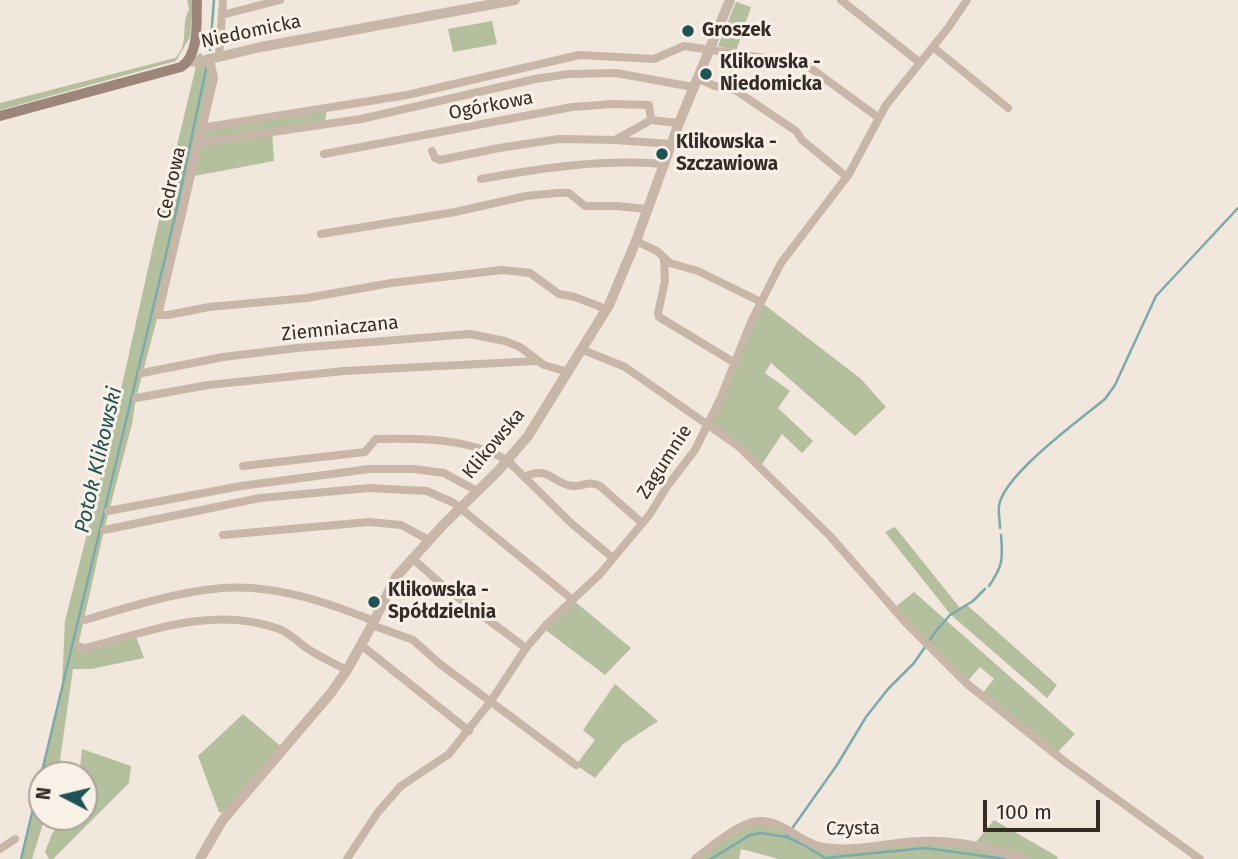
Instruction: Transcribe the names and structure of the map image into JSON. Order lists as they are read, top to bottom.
{
  "streets": {
    "main road": ["Niedomicka"],
    "street": [
      "Ogórkowa",
      "Cedrowa",
      "Ziemniaczana",
      "Klikowska",
      "Zagumnie",
      "Czysta"
    ]
  },
  "crossings": [
    ["Niedomicka", "Cedrowa"],
    ["Cedrowa", "Klikowska"],
    ["Ziemniaczana", "Klikowska"]
  ],
  "water": ["Potok Klikowski"],
  "places": [
    "Groszek",
    "Klikowska - Niedomicka",
    "Klikowska - Szczawiowa",
    "Klikowska - Spółdzielnia"
  ],
  "scale_bar": "100 m",
  "north": "left"
}
